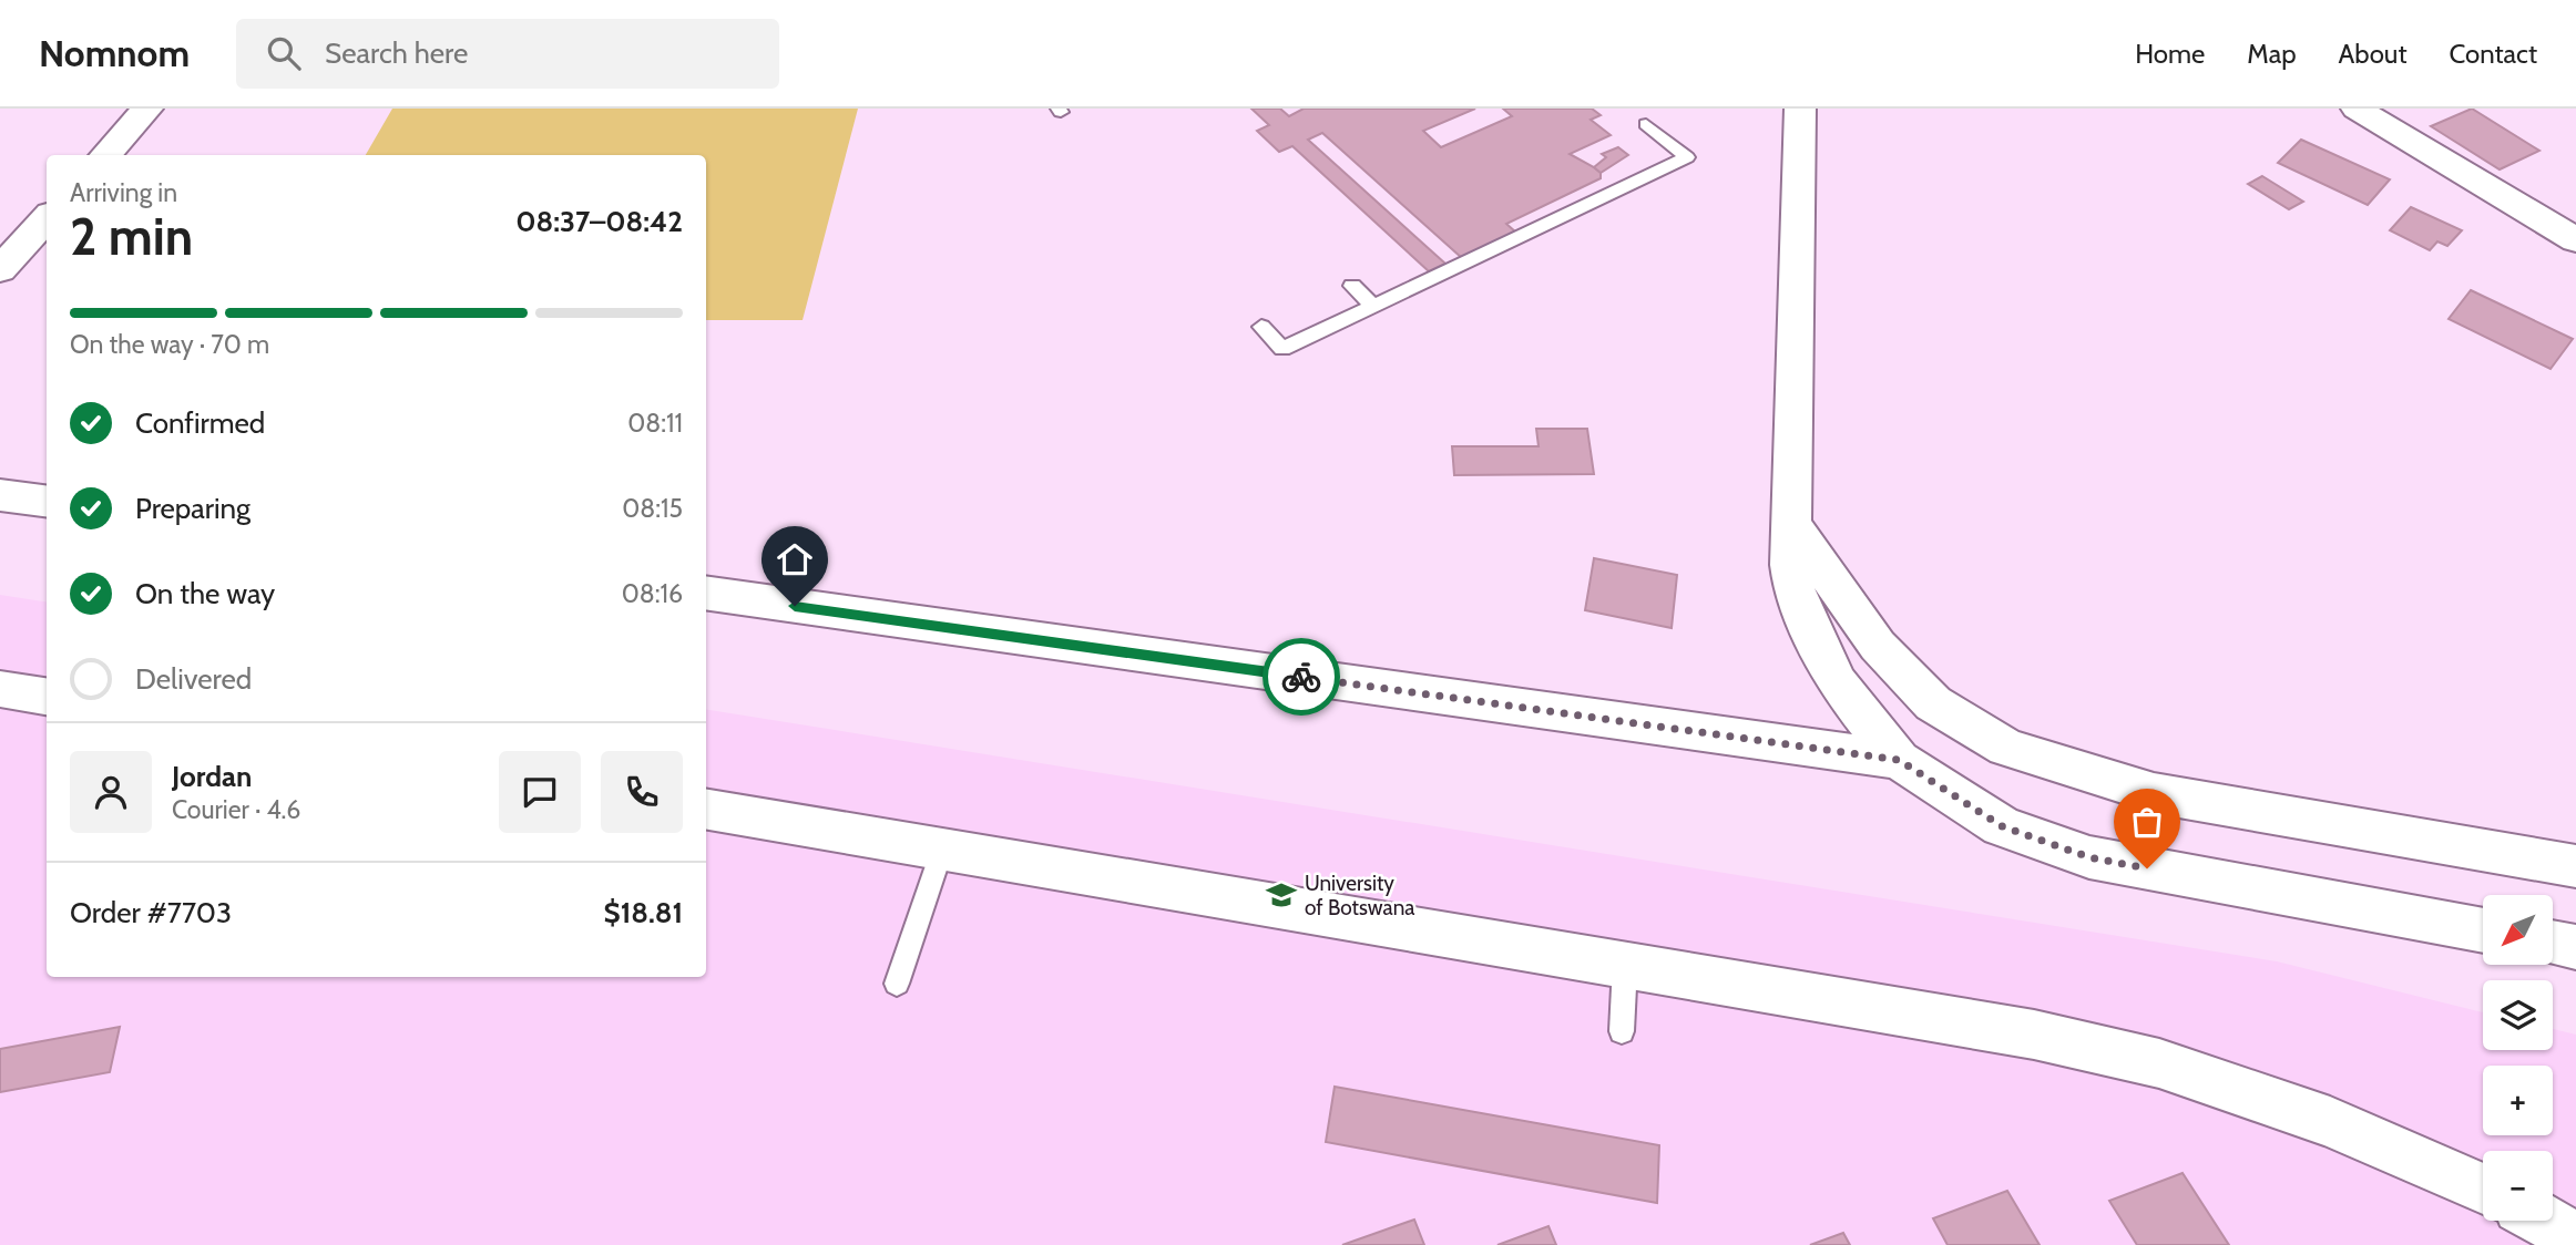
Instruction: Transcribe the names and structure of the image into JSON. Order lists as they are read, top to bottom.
{
  "places": {
    "school or university": ["University of Botswana"]
  },
  "north": "bottom left",
  "page": {
    "header": "Nomnom",
    "search": "Search here",
    "nav": [
      "Home",
      "Map",
      "About",
      "Contact"
    ],
    "heading": ["2 min", "Arriving in", "08:37–08:42"],
    "panel": [
      "Jordan",
      "Courier · 4.6",
      "Order #7703",
      "$18.81"
    ],
    "bar": "On the way · 70 m",
    "list": [
      ["Confirmed", "08:11"],
      ["Preparing", "08:15"],
      ["On the way", "08:16"],
      "Delivered"
    ],
    "map_buttons": ["+", "−"]
  }
}
